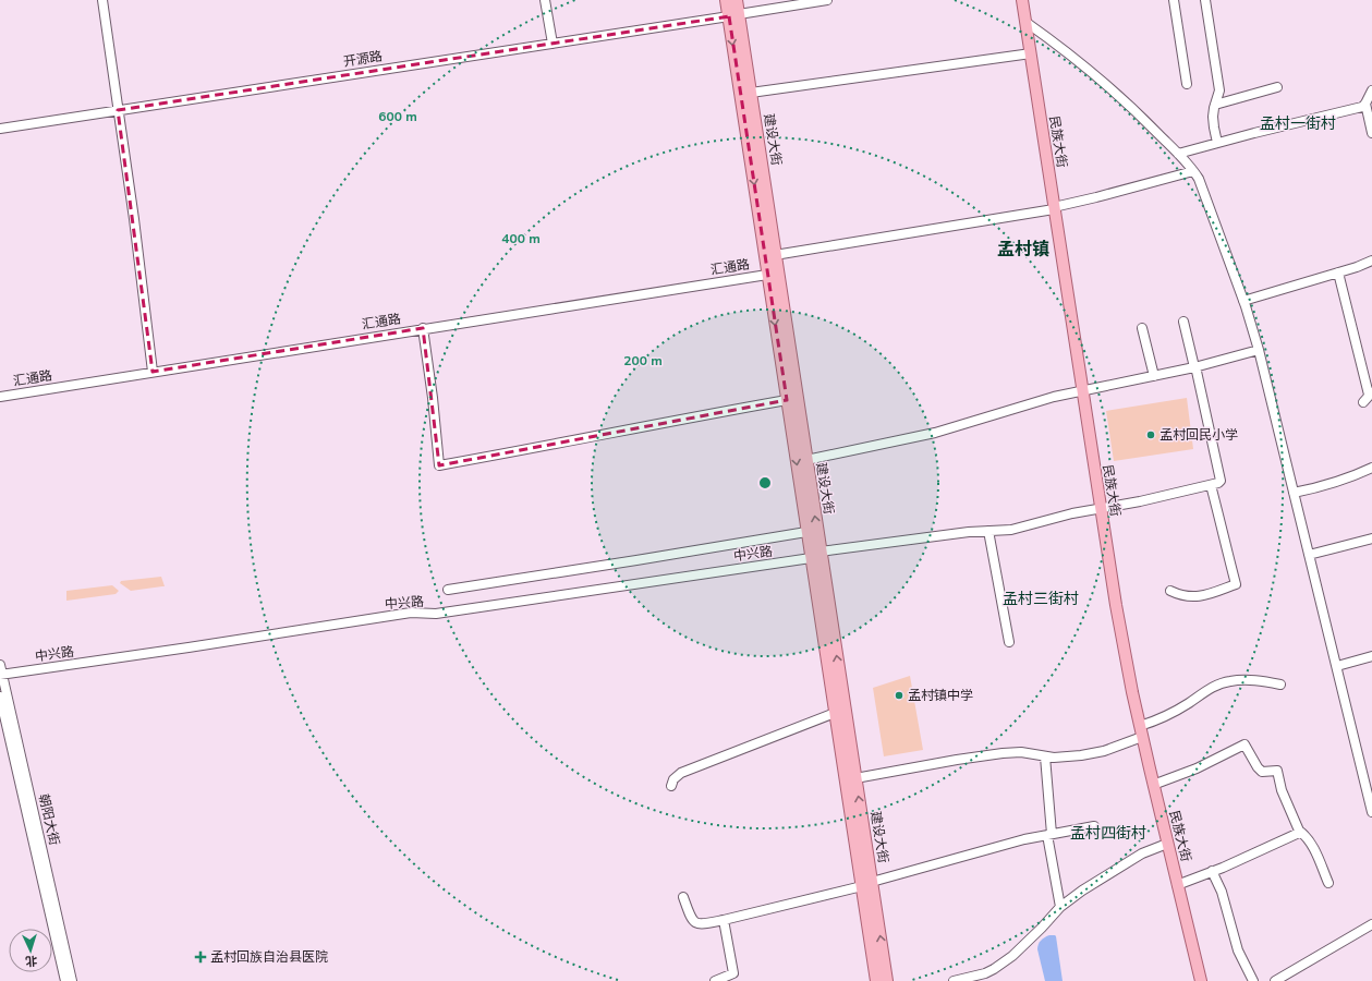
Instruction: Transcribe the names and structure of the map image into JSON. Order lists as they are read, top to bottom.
{
  "streets": {
    "main road": ["建设大街", "民族大街"],
    "street": [
      "开源路",
      "汇通路",
      "中兴路",
      "朝阳大街"
    ]
  },
  "crossings": [
    ["开源路", "建设大街"],
    ["建设大街", "汇通路"],
    ["建设大街", "中兴路"],
    ["中兴路", "朝阳大街"]
  ],
  "districts": [
    "孟村一街村",
    "孟村镇",
    "孟村三街村",
    "孟村四街村"
  ],
  "places": {
    "other": ["孟村回民小学", "孟村镇中学"],
    "health": ["孟村回族自治县医院"]
  },
  "north": "bottom",
  "rings": ["600 m", "400 m", "200 m"]
}
